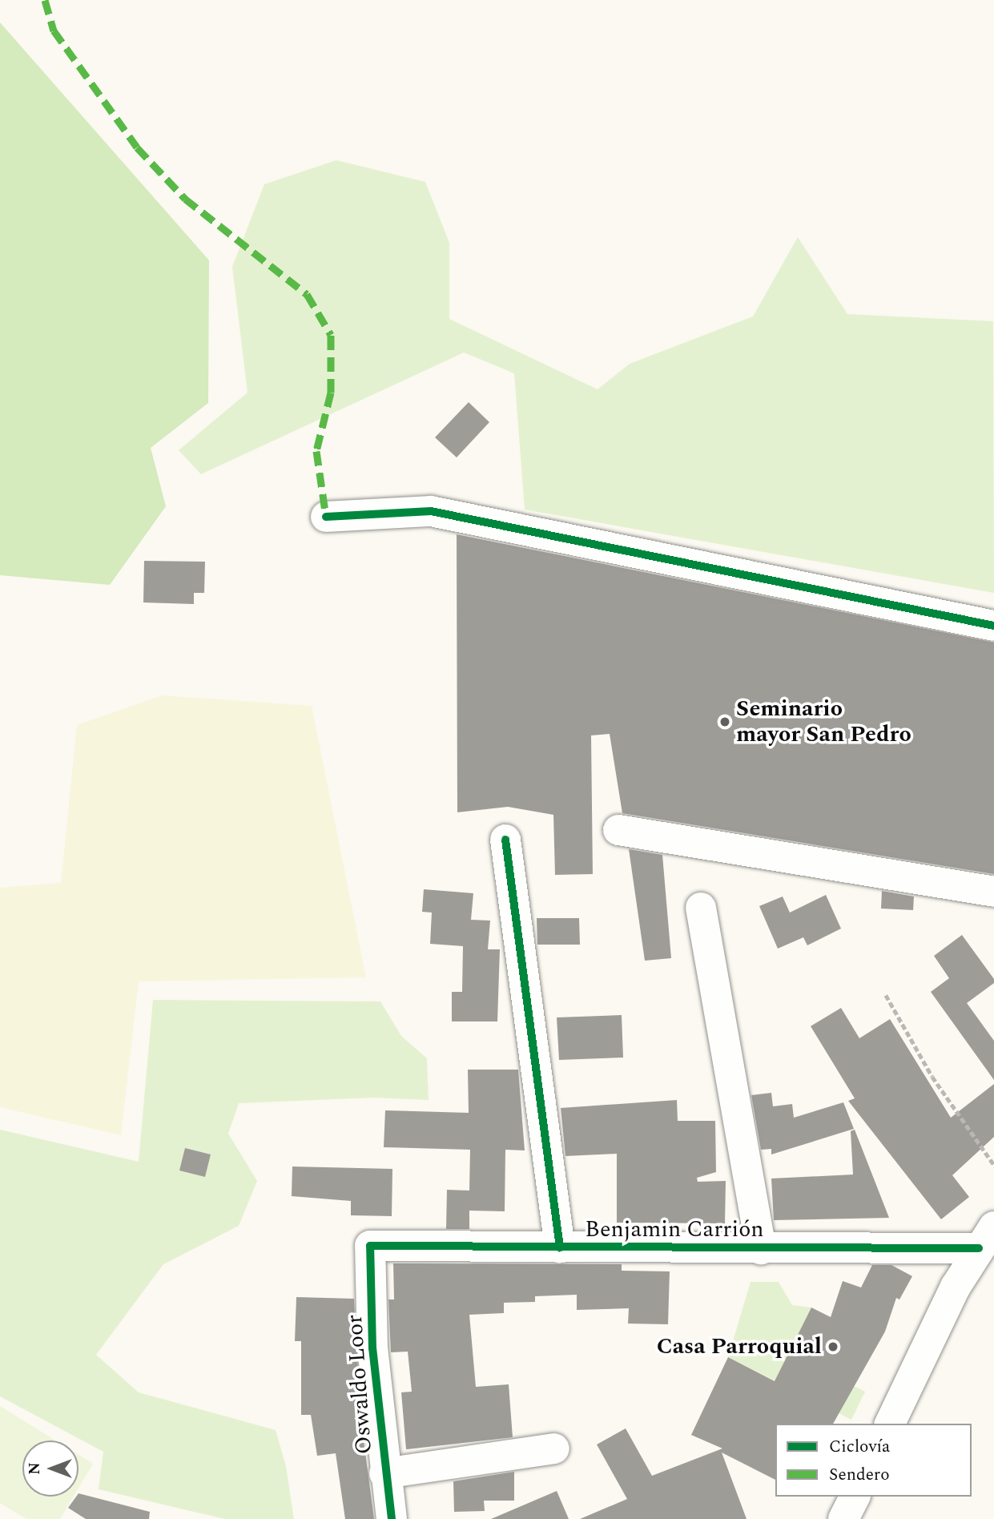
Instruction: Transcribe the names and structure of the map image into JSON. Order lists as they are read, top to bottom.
{
  "streets": {
    "street": ["Benjamin Carrión", "Oswaldo Loor"]
  },
  "crossings": [
    ["Benjamin Carrión", "Oswaldo Loor"]
  ],
  "places": ["Seminario mayor San Pedro", "Casa Parroquial"],
  "legend": ["Ciclovía", "Sendero"],
  "north": "left"
}
